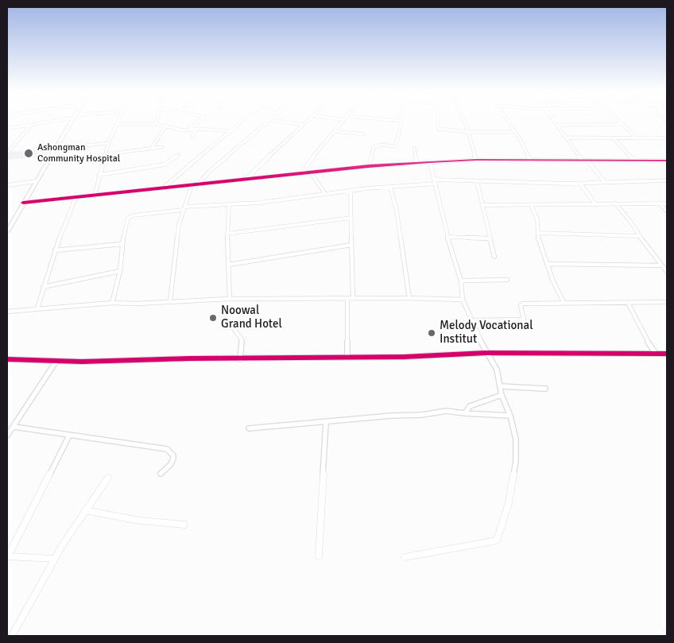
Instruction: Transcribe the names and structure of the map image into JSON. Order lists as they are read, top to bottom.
{
  "places": ["Ashongman Community Hospital", "Noowal Grand Hotel", "Melody Vocational Institut"]
}
